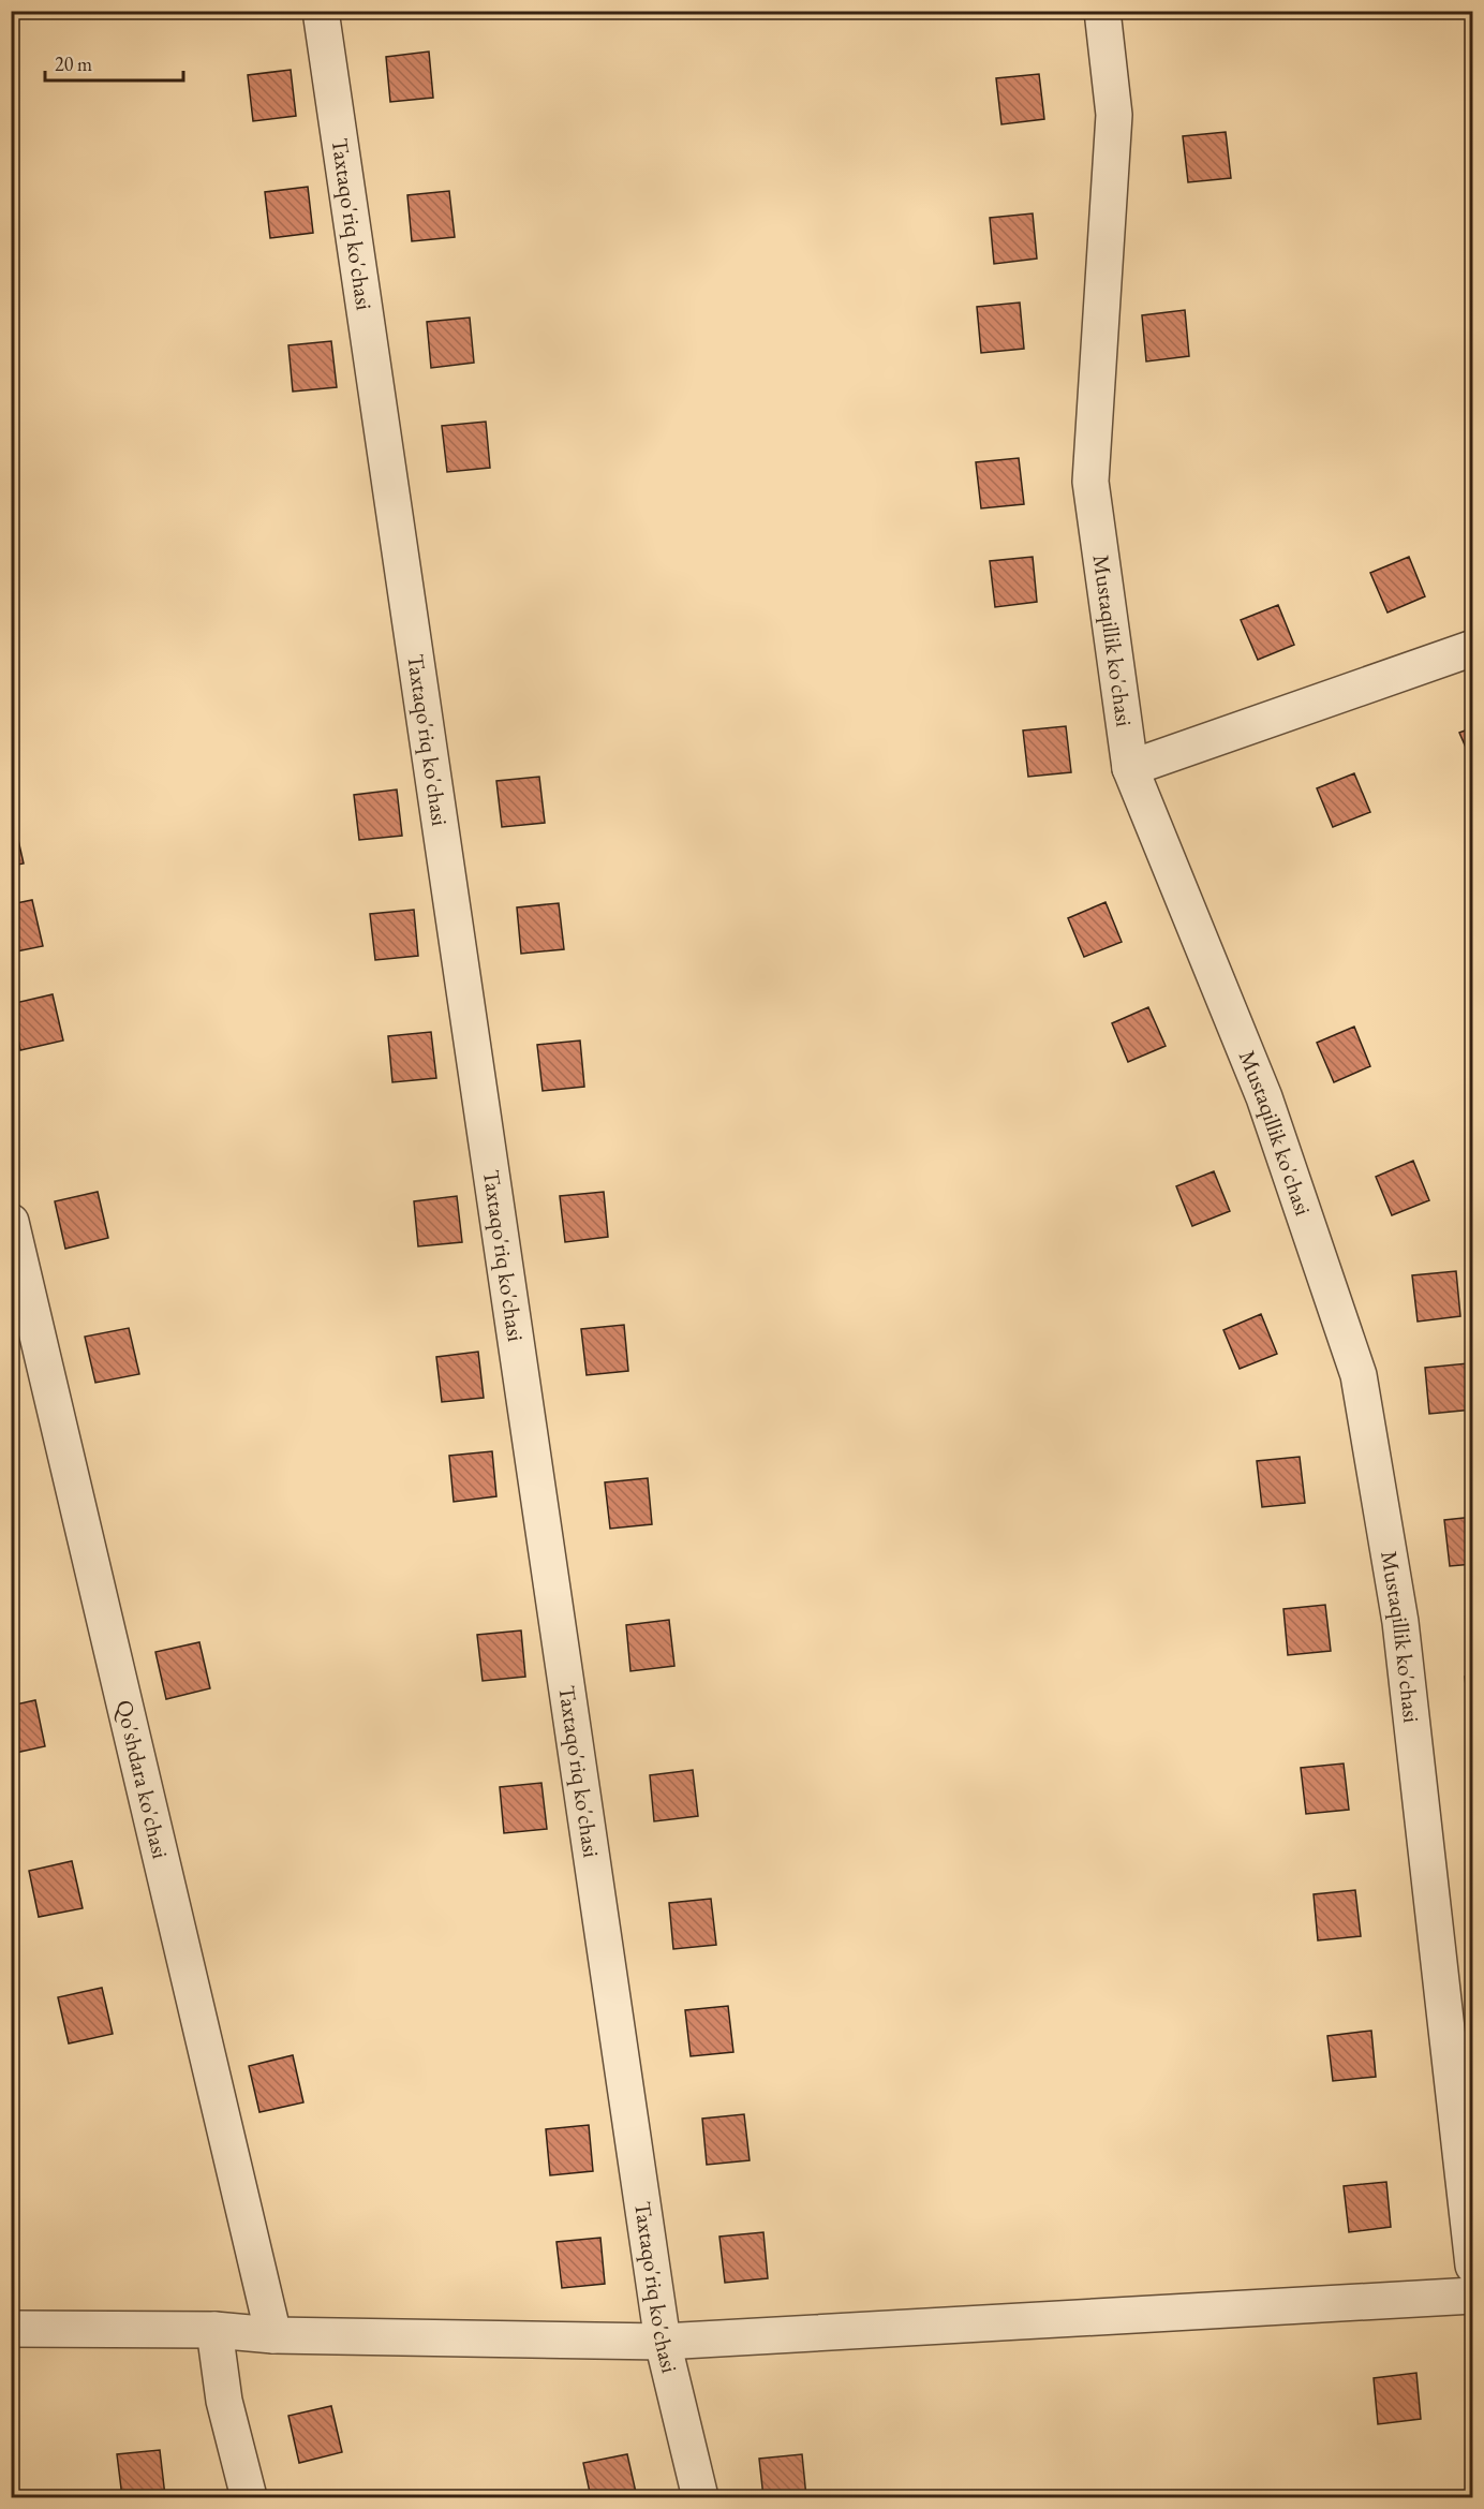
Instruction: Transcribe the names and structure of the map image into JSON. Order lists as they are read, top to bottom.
{
  "streets": {
    "street": ["Taxtaqo'riq ko'chasi", "Mustaqillik ko'chasi", "Qo'shdara ko'chasi"]
  },
  "scale_bar": "20 m"
}
